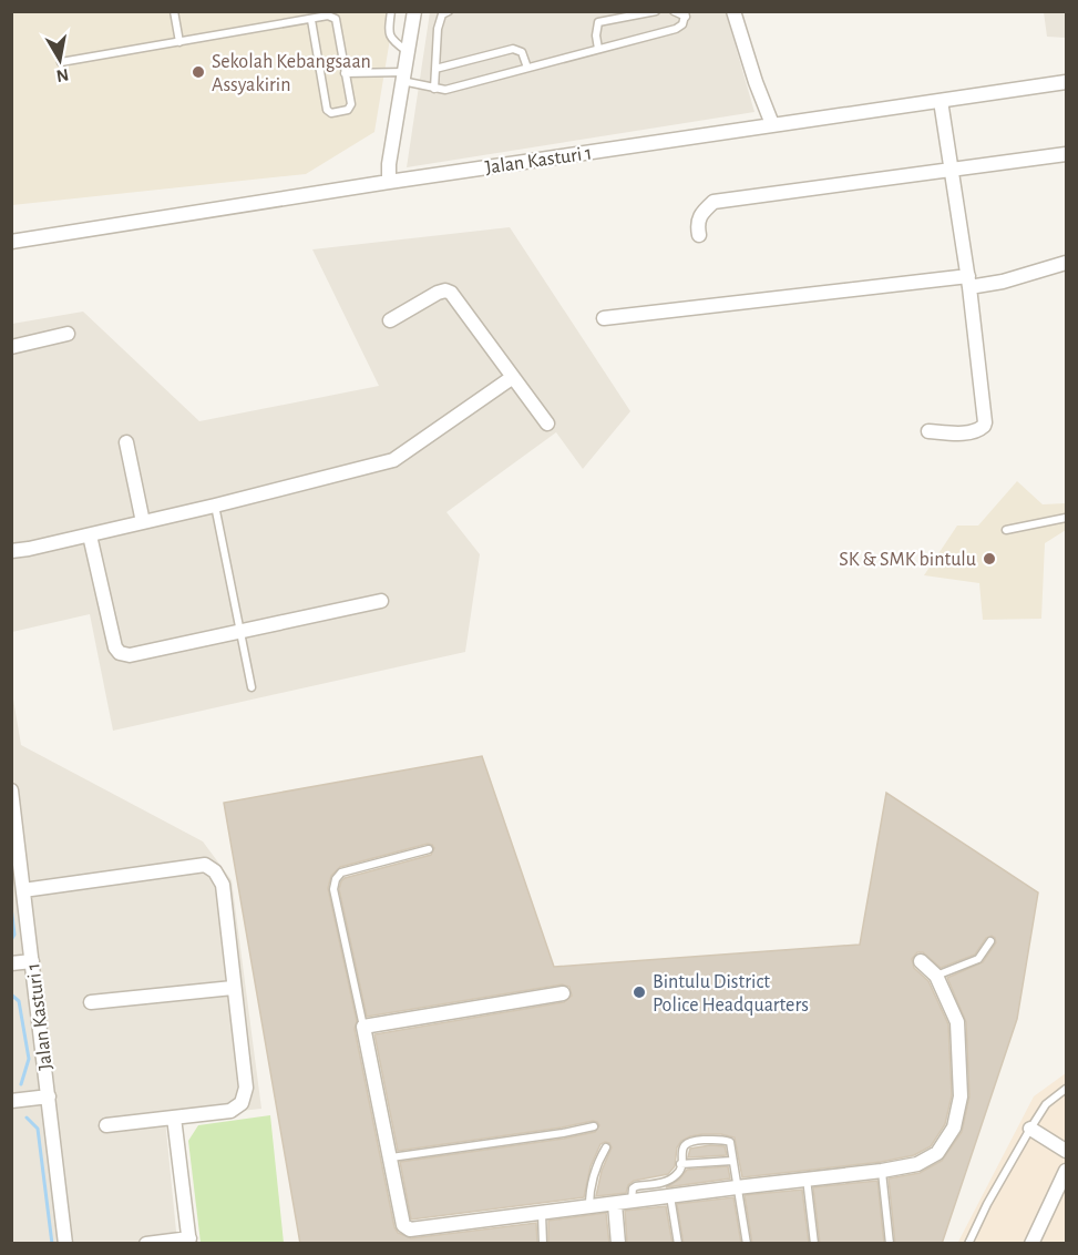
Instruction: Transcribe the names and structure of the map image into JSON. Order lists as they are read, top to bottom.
{
  "streets": {
    "street": ["Jalan Kasturi 1"]
  },
  "places": ["Sekolah Kebangsaan Assyakirin", "SK & SMK bintulu", "Bintulu District Police Headquarters"],
  "north": "bottom"
}
